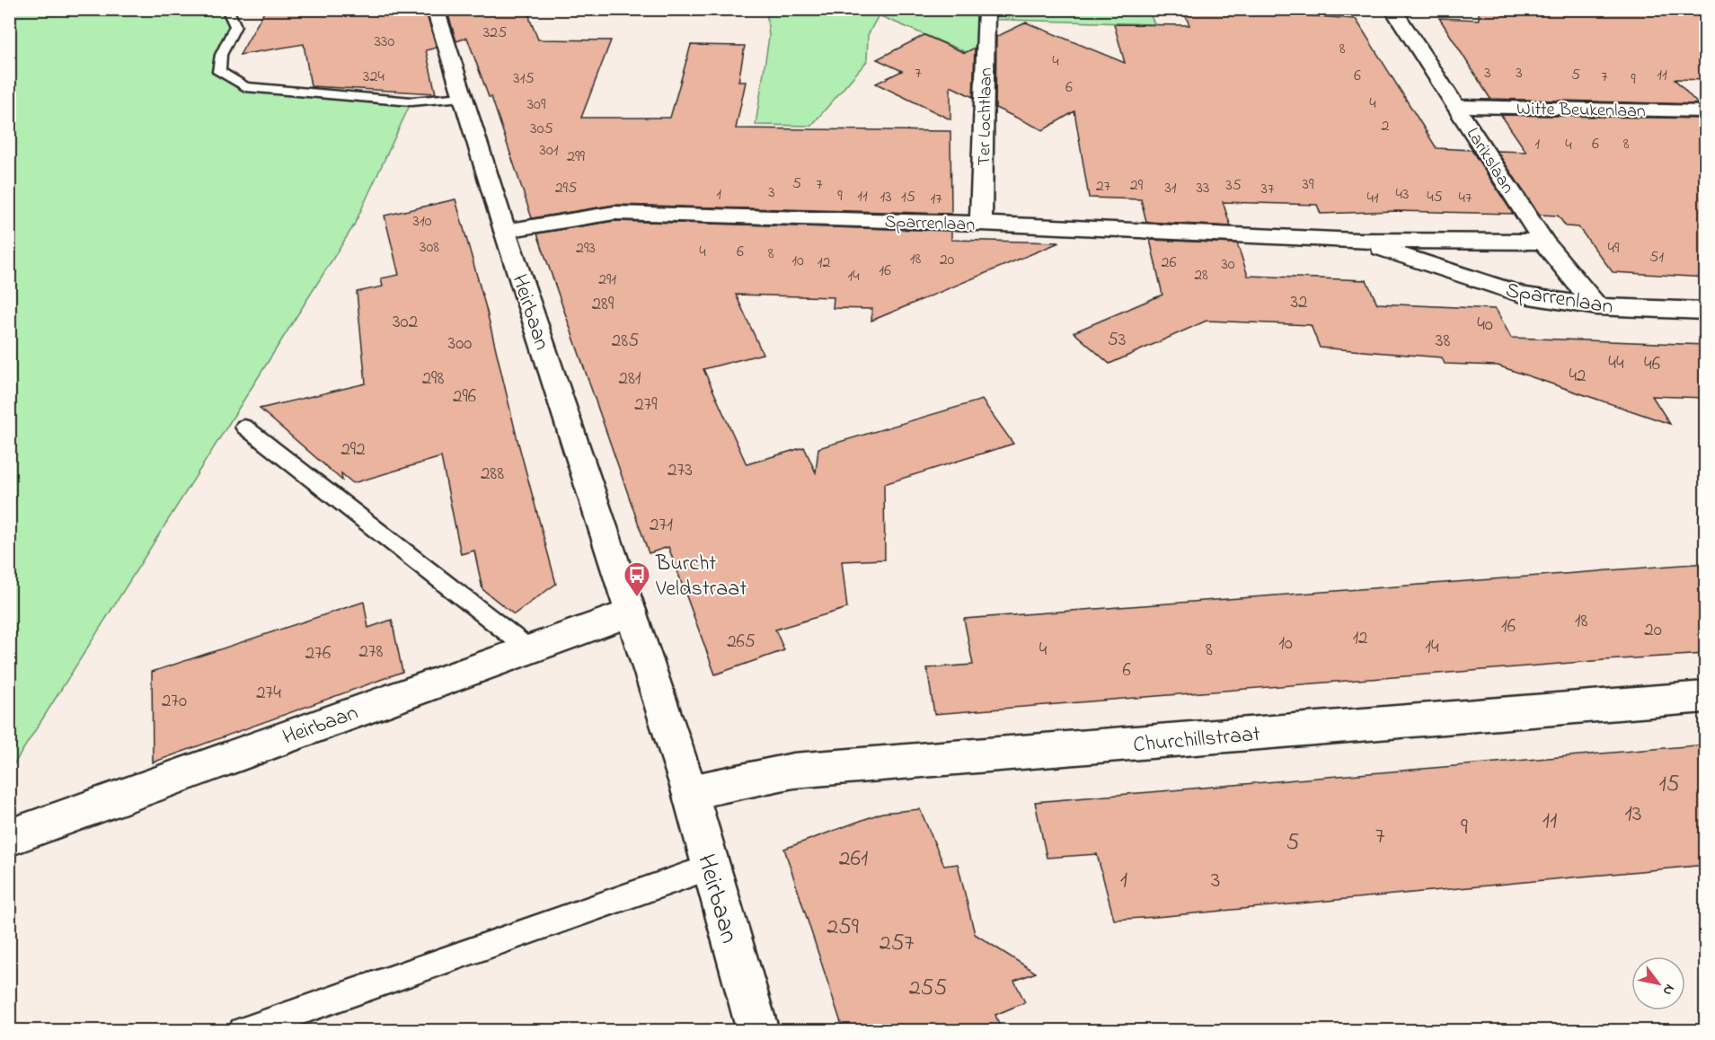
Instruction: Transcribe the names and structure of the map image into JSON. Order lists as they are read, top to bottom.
{
  "streets": {
    "street": [
      "Witte Beukenlaan",
      "Ter Lochtlaan",
      "Larikslaan",
      "Sparrenlaan",
      "Heirbaan",
      "Churchillstraat"
    ]
  },
  "crossings": [
    ["Witte Beukenlaan", "Larikslaan"],
    ["Ter Lochtlaan", "Sparrenlaan"],
    ["Larikslaan", "Sparrenlaan"],
    ["Sparrenlaan", "Heirbaan"],
    ["Heirbaan", "Churchillstraat"]
  ],
  "places": {
    "bus stop": ["Burcht Veldstraat"]
  },
  "house_numbers": [
    "325",
    "330",
    "8",
    "4",
    "7",
    "3",
    "3",
    "5",
    "11",
    "6",
    "324",
    "7",
    "315",
    "9",
    "6",
    "4",
    "309",
    "2",
    "305",
    "1",
    "6",
    "8",
    "4",
    "301",
    "299",
    "5",
    "7",
    "39",
    "29",
    "35",
    "27",
    "295",
    "31",
    "33",
    "37",
    "3",
    "1",
    "43",
    "9",
    "11",
    "13",
    "15",
    "45",
    "41",
    "47",
    "17",
    "310",
    "308",
    "293",
    "49",
    "4",
    "6",
    "8",
    "51",
    "18",
    "20",
    "10",
    "12",
    "26",
    "30",
    "16",
    "28",
    "14",
    "291",
    "32",
    "289",
    "302",
    "40",
    "53",
    "285",
    "38",
    "300",
    "44",
    "46",
    "42",
    "298",
    "281",
    "296",
    "279",
    "292",
    "273",
    "288",
    "271",
    "18",
    "16",
    "20",
    "12",
    "265",
    "10",
    "14",
    "4",
    "8",
    "278",
    "276",
    "6",
    "274",
    "270",
    "15",
    "13",
    "11",
    "9",
    "7",
    "5",
    "261",
    "1",
    "3",
    "259",
    "257",
    "255"
  ],
  "north": "bottom right"
}
